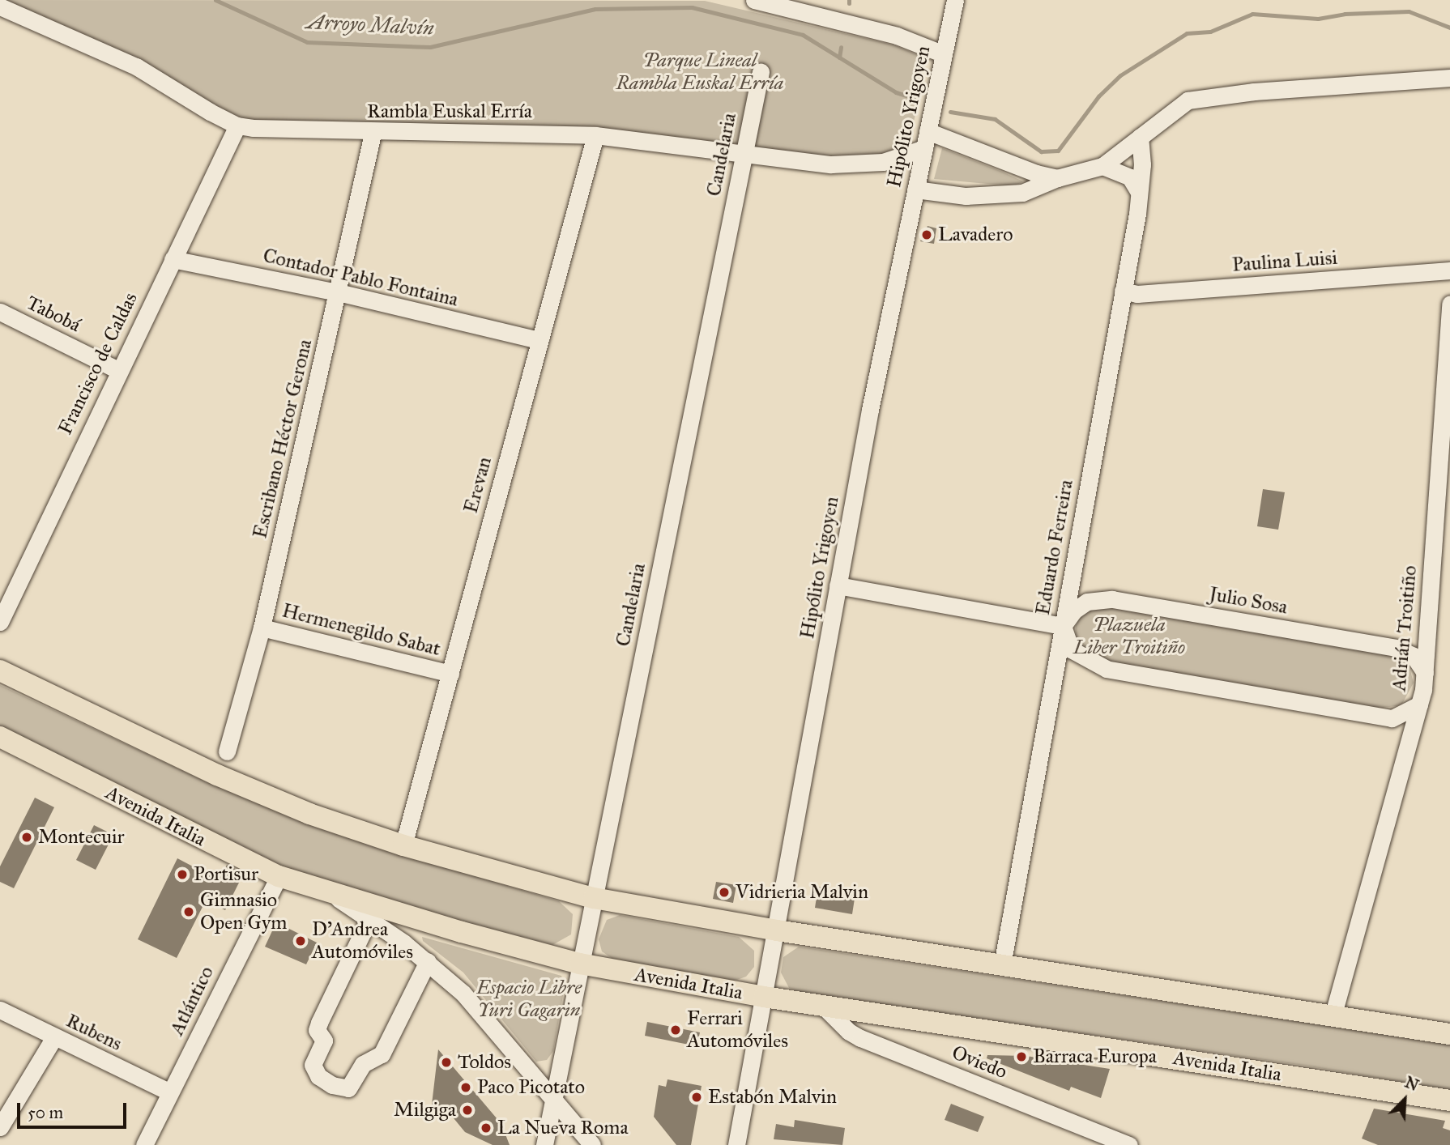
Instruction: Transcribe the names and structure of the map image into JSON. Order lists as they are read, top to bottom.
{
  "streets": {
    "main road": ["Avenida Italia"],
    "street": [
      "Rambla Euskal Erría",
      "Hipólito Yrigoyen",
      "Candelaria",
      "Paulina Luisi",
      "Contador Pablo Fontaina",
      "Tabobá",
      "Francisco de Caldas",
      "Escribano Héctor Gerona",
      "Erevan",
      "Eduardo Ferreira",
      "Julio Sosa",
      "Adrián Troitiño",
      "Hermenegildo Sabat",
      "Atlántico",
      "Rubens",
      "Oviedo"
    ]
  },
  "crossings": [
    ["Rambla Euskal Erría", "Hipólito Yrigoyen"],
    ["Rambla Euskal Erría", "Candelaria"],
    ["Rambla Euskal Erría", "Francisco de Caldas"],
    ["Rambla Euskal Erría", "Escribano Héctor Gerona"],
    ["Rambla Euskal Erría", "Erevan"],
    ["Hipólito Yrigoyen", "Avenida Italia"],
    ["Candelaria", "Avenida Italia"],
    ["Paulina Luisi", "Eduardo Ferreira"],
    ["Contador Pablo Fontaina", "Francisco de Caldas"],
    ["Contador Pablo Fontaina", "Escribano Héctor Gerona"],
    ["Contador Pablo Fontaina", "Erevan"],
    ["Tabobá", "Francisco de Caldas"],
    ["Escribano Héctor Gerona", "Hermenegildo Sabat"],
    ["Erevan", "Hermenegildo Sabat"],
    ["Eduardo Ferreira", "Julio Sosa"],
    ["Julio Sosa", "Adrián Troitiño"],
    ["Avenida Italia", "Atlántico"],
    ["Avenida Italia", "Oviedo"],
    ["Atlántico", "Rubens"]
  ],
  "water": ["Arroyo Malvín"],
  "parks": ["Parque Lineal Rambla Euskal Erría", "Plazuela Liber Troitiño", "Espacio Libre Yuri Gagarin"],
  "places": [
    "Lavadero",
    "Montecuir",
    "Portisur",
    "Vidrieria Malvin",
    "Gimnasio Open Gym",
    "D'Andrea Automóviles",
    "Ferrari Automóviles",
    "Barraca Europa",
    "Toldos",
    "Paco Picotato",
    "Estabón Malvin",
    "Milgiga",
    "La Nueva Roma"
  ],
  "scale_bar": "50 m",
  "north": "top right"
}
